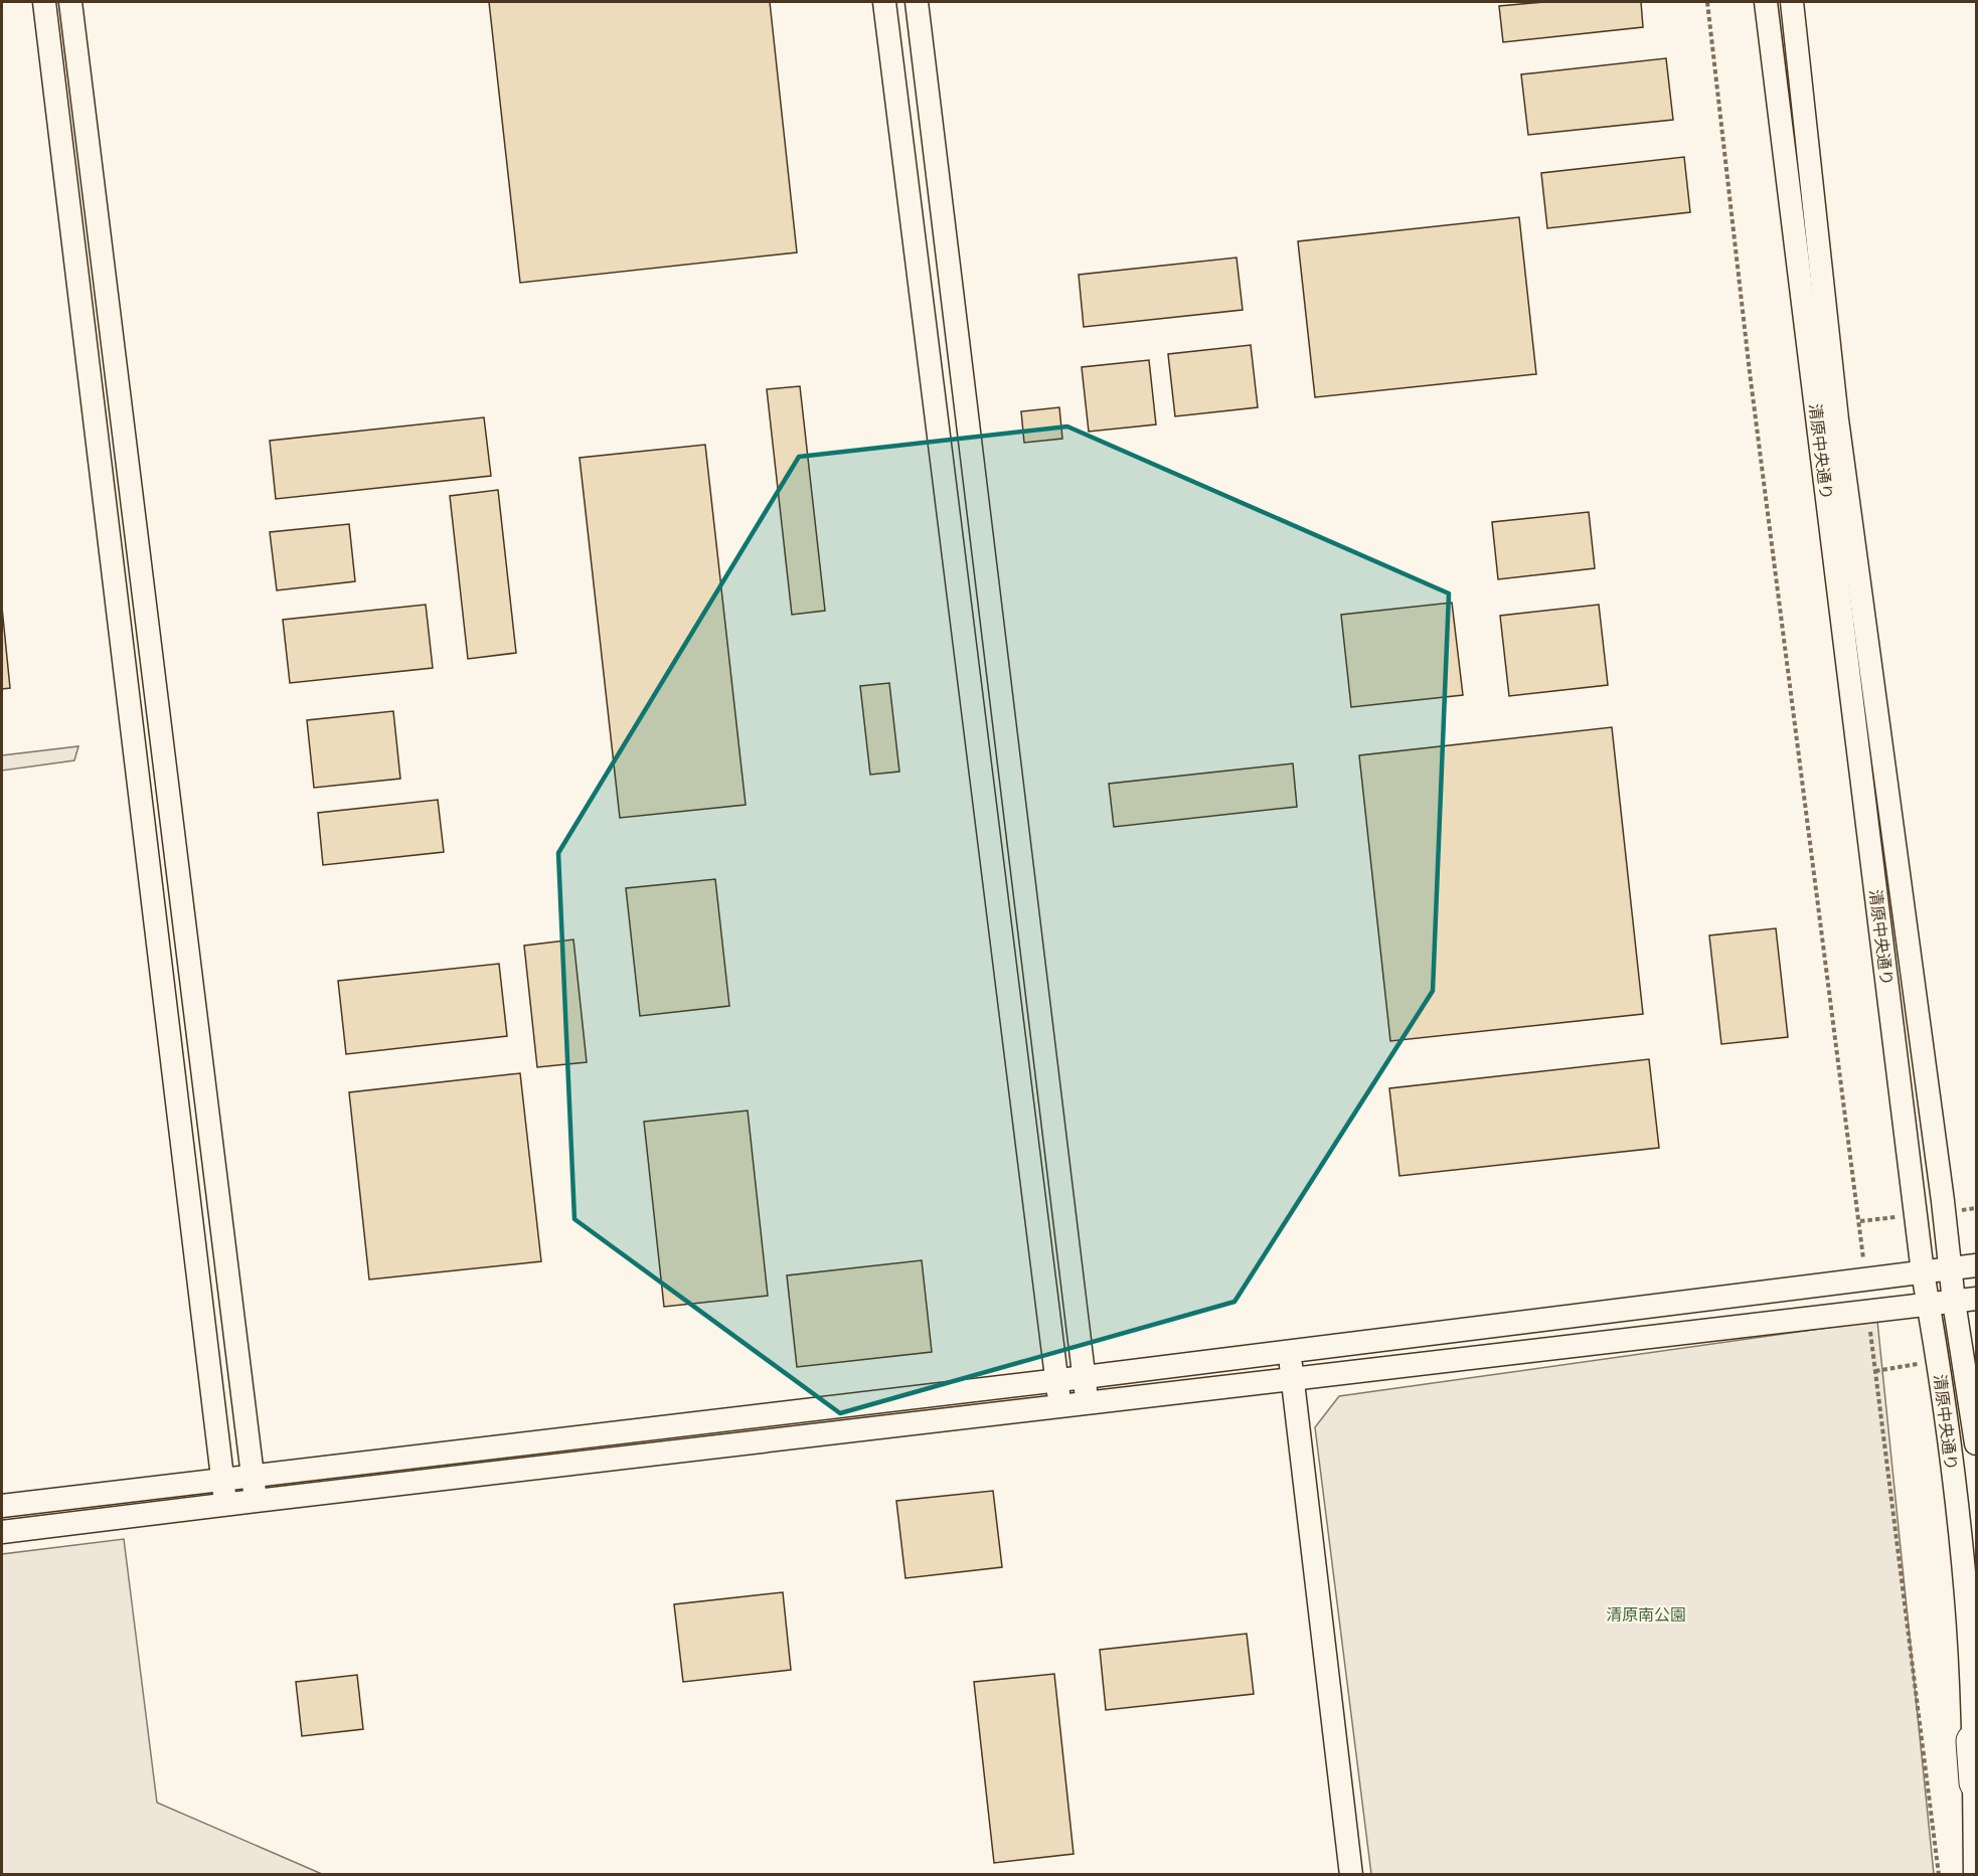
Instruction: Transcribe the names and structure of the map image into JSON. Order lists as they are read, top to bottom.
{
  "streets": {
    "street": ["清原中央通り"]
  },
  "parks": ["清原南公園"]
}
